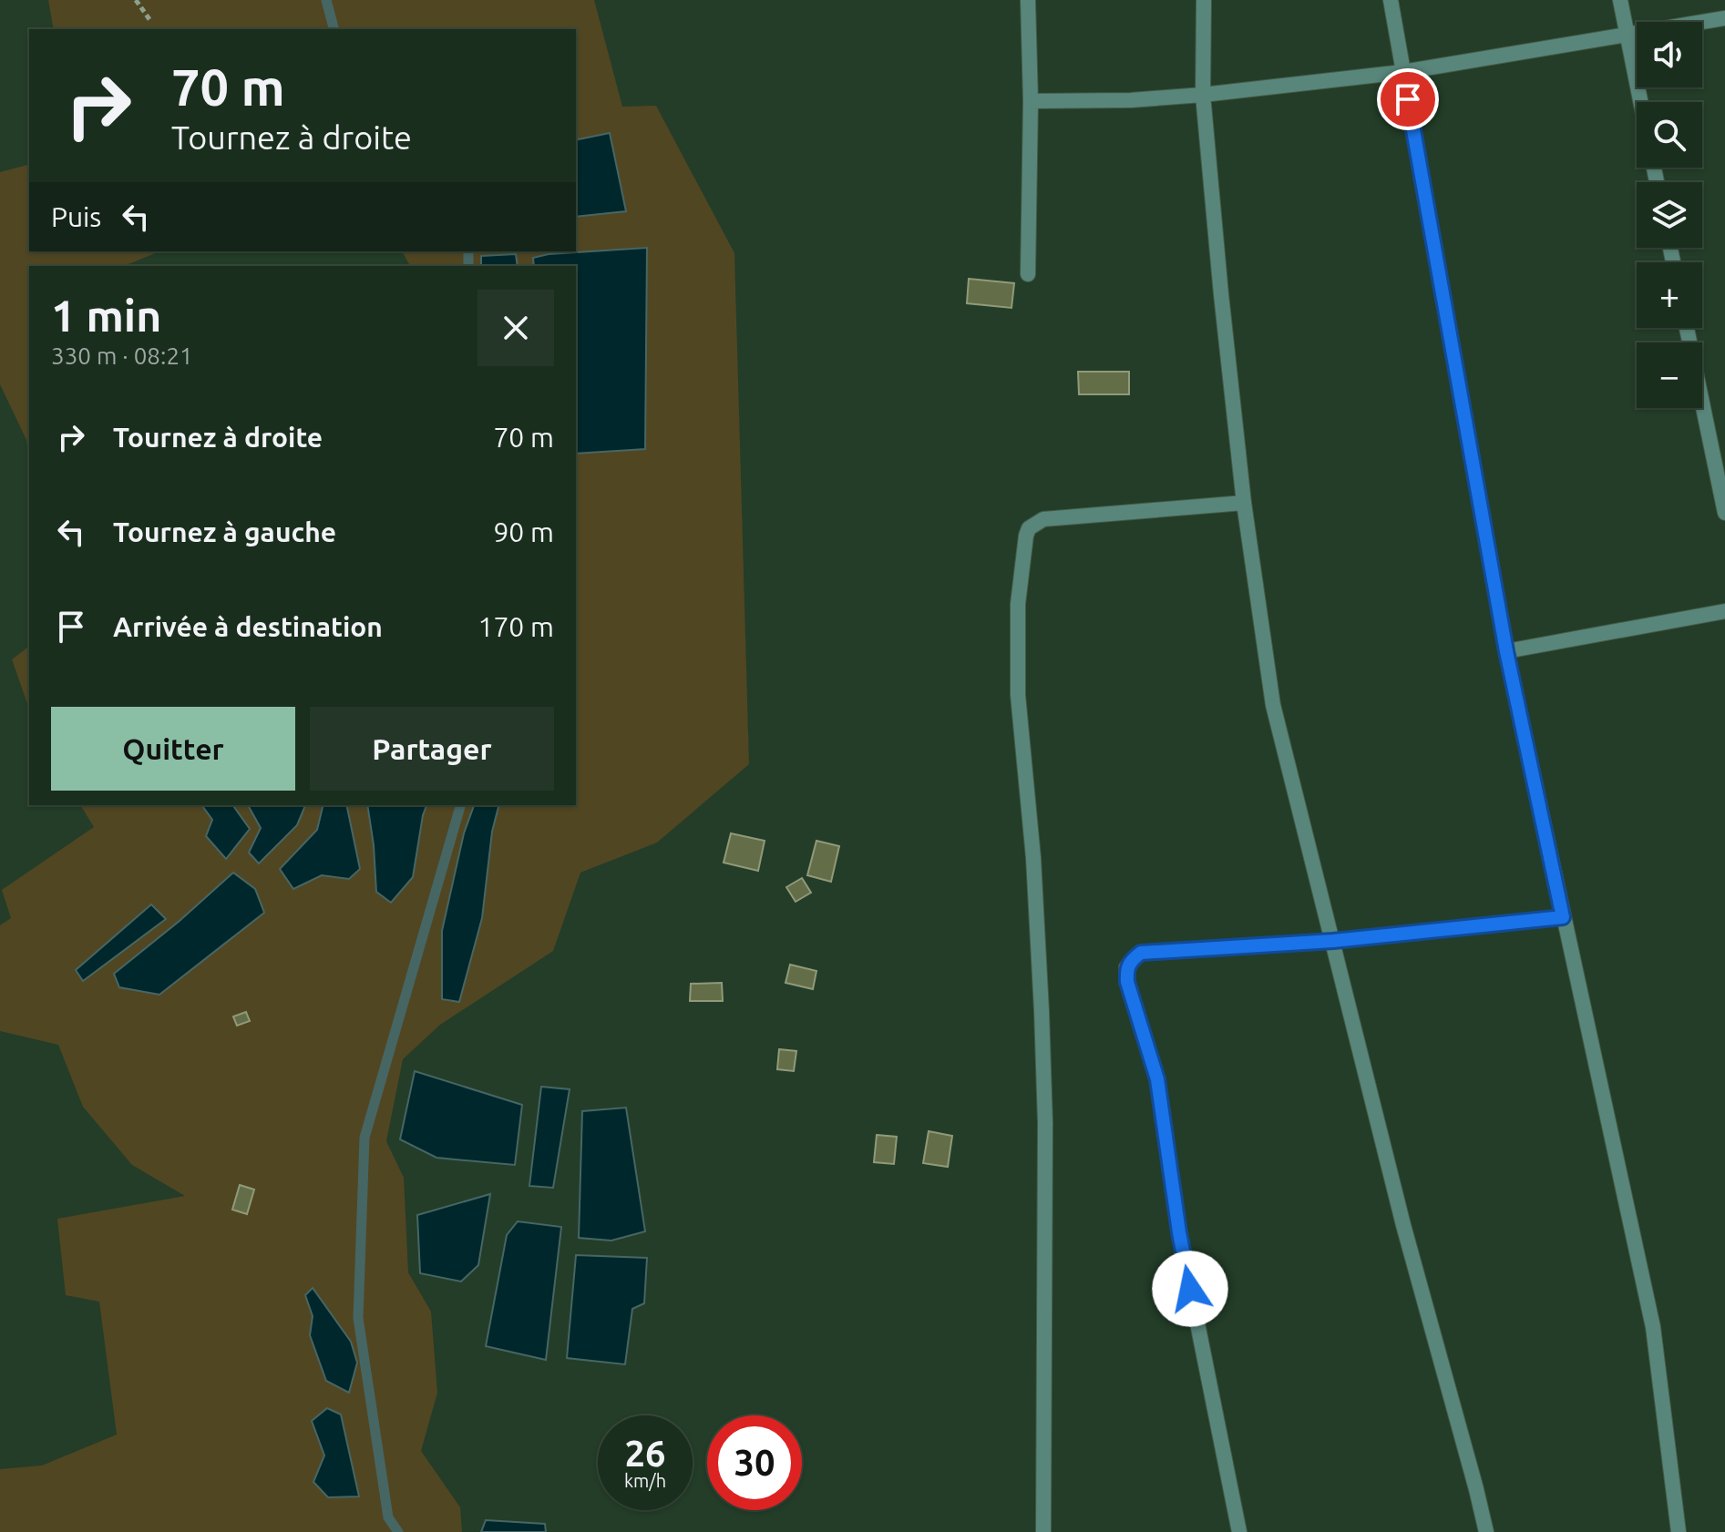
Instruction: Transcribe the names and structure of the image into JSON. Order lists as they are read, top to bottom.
{
  "page": {
    "map_buttons": ["+", "−"],
    "turn": ["70 m", "Tournez à droite"],
    "then": "Puis",
    "heading": ["1 min", "330 m · 08:21"],
    "list": [
      {
        "name": "Tournez à droite",
        "value": "70 m"
      },
      {
        "name": "Tournez à gauche",
        "value": "90 m"
      },
      {
        "name": "Arrivée à destination",
        "value": "170 m"
      }
    ],
    "buttons": ["Quitter", "Partager"],
    "speed": "26 km/h",
    "limit": "30"
  }
}
